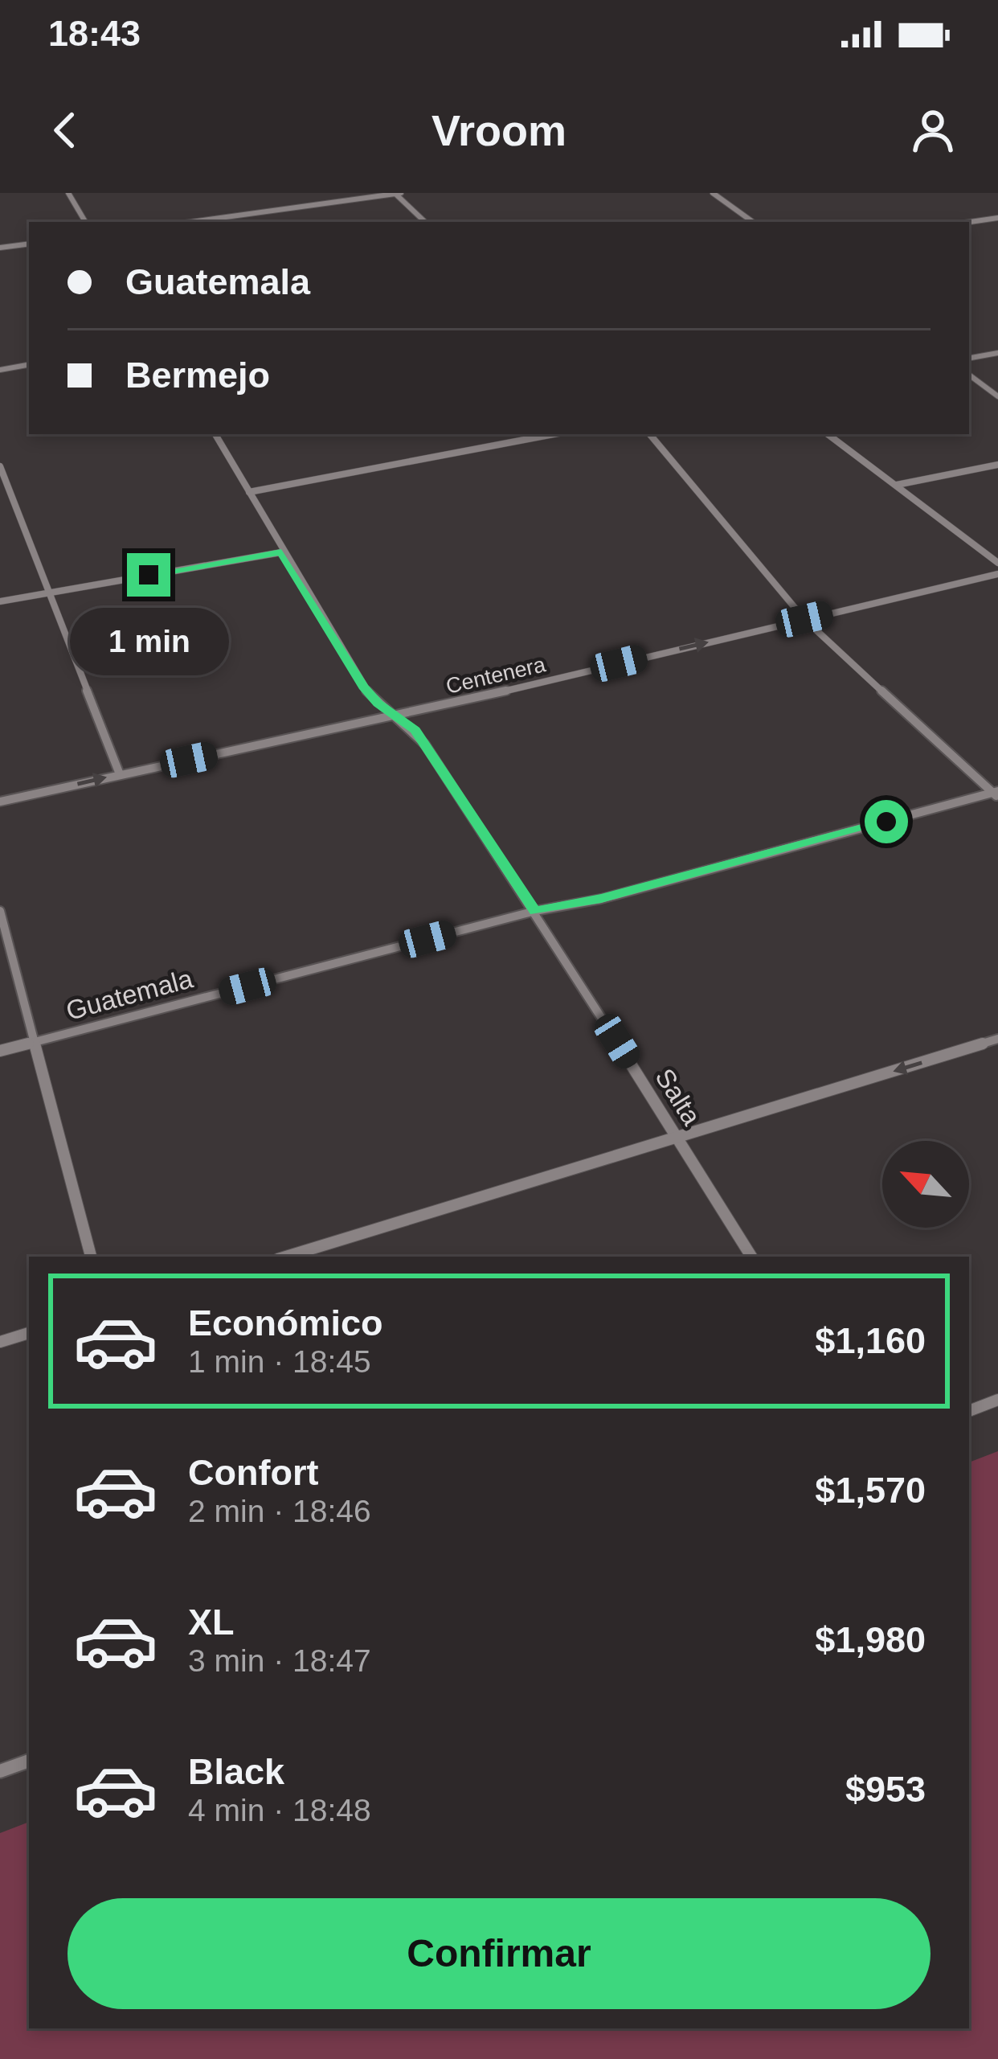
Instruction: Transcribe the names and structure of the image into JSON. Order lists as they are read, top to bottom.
{
  "streets": {
    "street": ["Centenera", "Guatemala", "Salta"]
  },
  "crossings": [
    ["Centenera", "Salta"],
    ["Guatemala", "Salta"]
  ],
  "one_way": ["Centenera"],
  "north": "top left",
  "page": {
    "status": "18:43",
    "header": "Vroom",
    "banner": ["Guatemala", "Bermejo"],
    "bubble": "1 min",
    "list": [
      {
        "name": "Económico",
        "note": "1 min · 18:45",
        "value": "$1,160"
      },
      {
        "name": "Confort",
        "note": "2 min · 18:46",
        "value": "$1,570"
      },
      {
        "name": "XL",
        "note": "3 min · 18:47",
        "value": "$1,980"
      },
      {
        "name": "Black",
        "note": "4 min · 18:48",
        "value": "$953"
      }
    ],
    "buttons": "Confirmar"
  }
}
